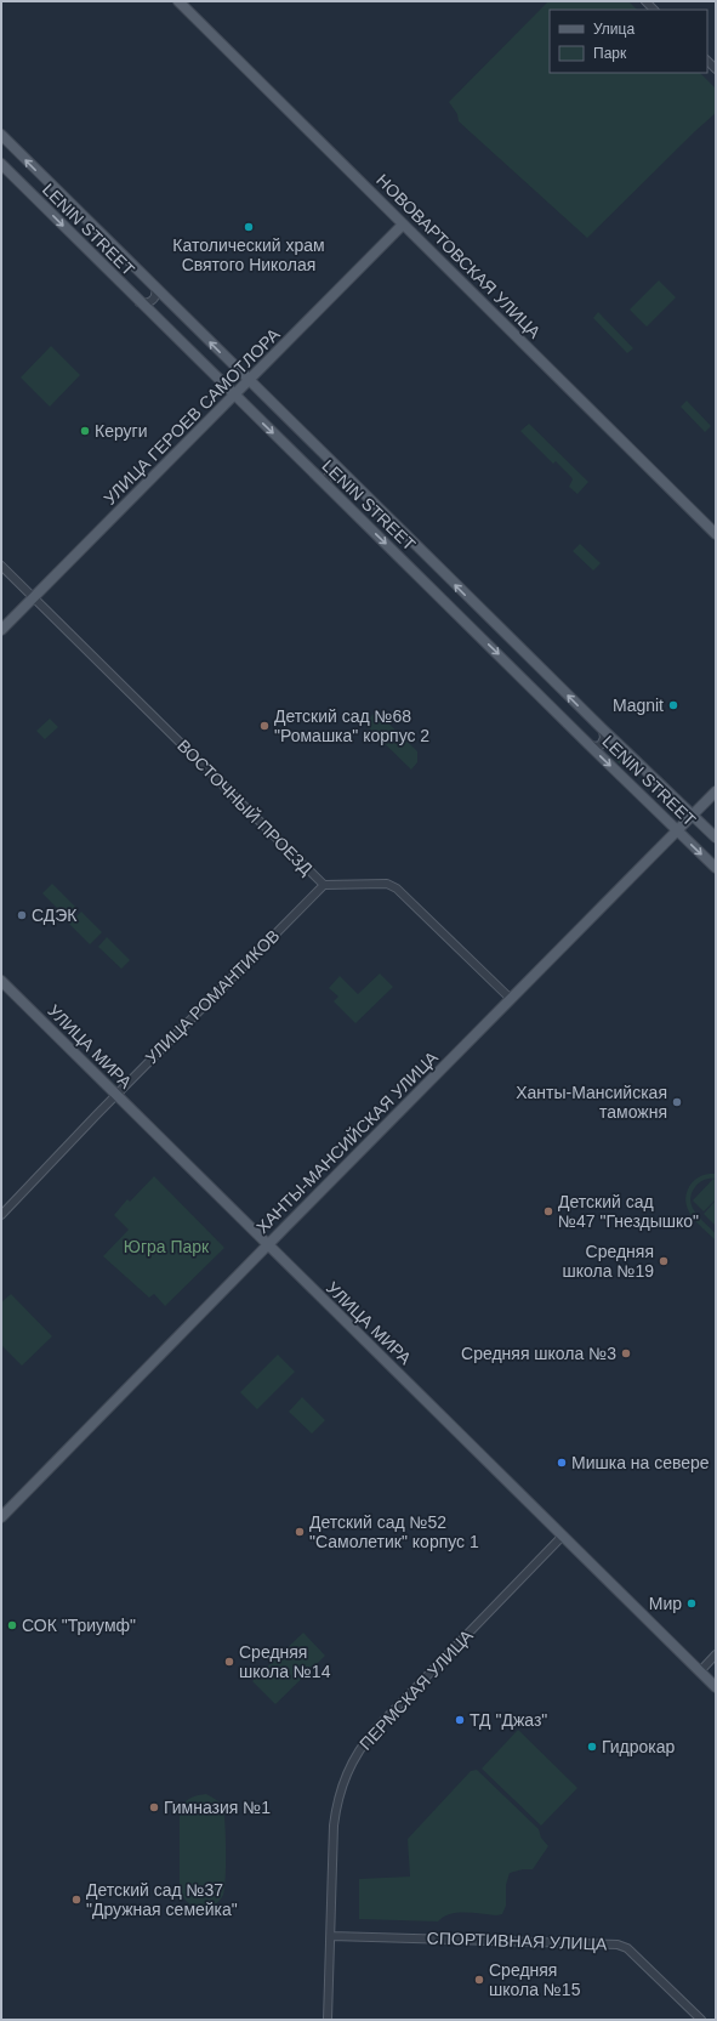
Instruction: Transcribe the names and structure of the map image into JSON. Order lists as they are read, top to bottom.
{
  "streets": {
    "main road": [
      "LENIN STREET",
      "НОВОВАРТОВСКАЯ УЛИЦА",
      "УЛИЦА ГЕРОЕВ САМОТЛОРА",
      "УЛИЦА МИРА",
      "ХАНТЫ-МАНСИЙСКАЯ УЛИЦА"
    ],
    "street": [
      "ВОСТОЧНЫЙ ПРОЕЗД",
      "УЛИЦА РОМАНТИКОВ",
      "ПЕРМСКАЯ УЛИЦА",
      "СПОРТИВНАЯ УЛИЦА"
    ]
  },
  "crossings": [
    ["LENIN STREET", "УЛИЦА ГЕРОЕВ САМОТЛОРА"],
    ["LENIN STREET", "ХАНТЫ-МАНСИЙСКАЯ УЛИЦА"],
    ["НОВОВАРТОВСКАЯ УЛИЦА", "УЛИЦА ГЕРОЕВ САМОТЛОРА"],
    ["УЛИЦА ГЕРОЕВ САМОТЛОРА", "ВОСТОЧНЫЙ ПРОЕЗД"],
    ["ВОСТОЧНЫЙ ПРОЕЗД", "УЛИЦА РОМАНТИКОВ"],
    ["ВОСТОЧНЫЙ ПРОЕЗД", "ХАНТЫ-МАНСИЙСКАЯ УЛИЦА"],
    ["УЛИЦА РОМАНТИКОВ", "УЛИЦА МИРА"],
    ["УЛИЦА МИРА", "ХАНТЫ-МАНСИЙСКАЯ УЛИЦА"],
    ["УЛИЦА МИРА", "ПЕРМСКАЯ УЛИЦА"],
    ["ПЕРМСКАЯ УЛИЦА", "СПОРТИВНАЯ УЛИЦА"]
  ],
  "parks": ["Югра Парк"],
  "places": [
    "Католический храм Святого Николая",
    "Керуги",
    "Magnit",
    "Детский сад №68 \"Ромашка\" корпус 2",
    "СДЭК",
    "Ханты-Мансийская таможня",
    "Детский сад №47 \"Гнездышко\"",
    "Средняя школа №19",
    "Средняя школа №3",
    "Мишка на севере",
    "Детский сад №52 \"Самолетик\" корпус 1",
    "Мир",
    "СОК \"Триумф\"",
    "Средняя школа №14",
    "ТД \"Джаз\"",
    "Гидрокар",
    "Гимназия №1",
    "Детский сад №37 \"Дружная семейка\"",
    "Средняя школа №15"
  ],
  "legend": ["Улица", "Парк"]
}
